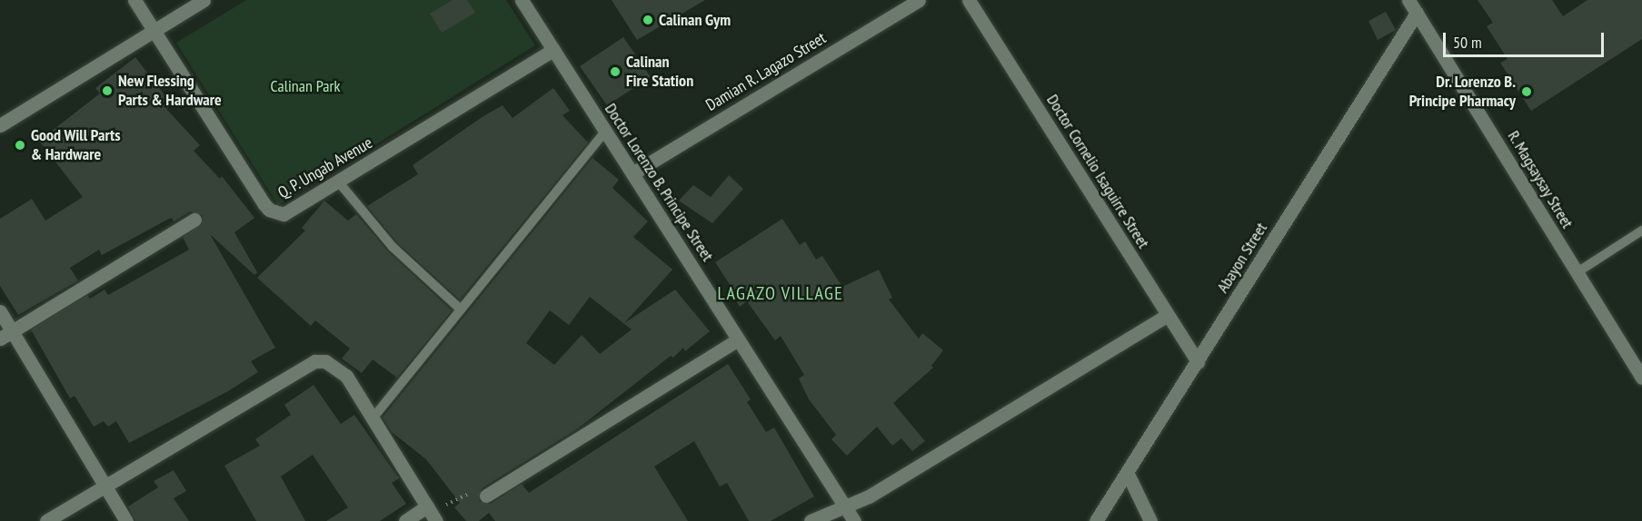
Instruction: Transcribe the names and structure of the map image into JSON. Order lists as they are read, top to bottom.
{
  "streets": {
    "street": [
      "Damian R. Lagazo Street",
      "Q. P. Ungab Avenue",
      "Doctor Cornelio Isaguirre Street",
      "R. Magsaysay Street",
      "Doctor Lorenzo B. Principe Street",
      "Abayon Street"
    ]
  },
  "crossings": [
    ["Damian R. Lagazo Street", "Doctor Lorenzo B. Principe Street"],
    ["Q. P. Ungab Avenue", "Doctor Lorenzo B. Principe Street"],
    ["Doctor Cornelio Isaguirre Street", "Abayon Street"],
    ["R. Magsaysay Street", "Abayon Street"]
  ],
  "districts": ["LAGAZO VILLAGE"],
  "parks": ["Calinan Park"],
  "places": [
    "Calinan Gym",
    "Calinan Fire Station",
    "New Flessing Parts & Hardware",
    "Dr. Lorenzo B. Principe Pharmacy",
    "Good Will Parts & Hardware"
  ],
  "scale_bar": "50 m"
}
